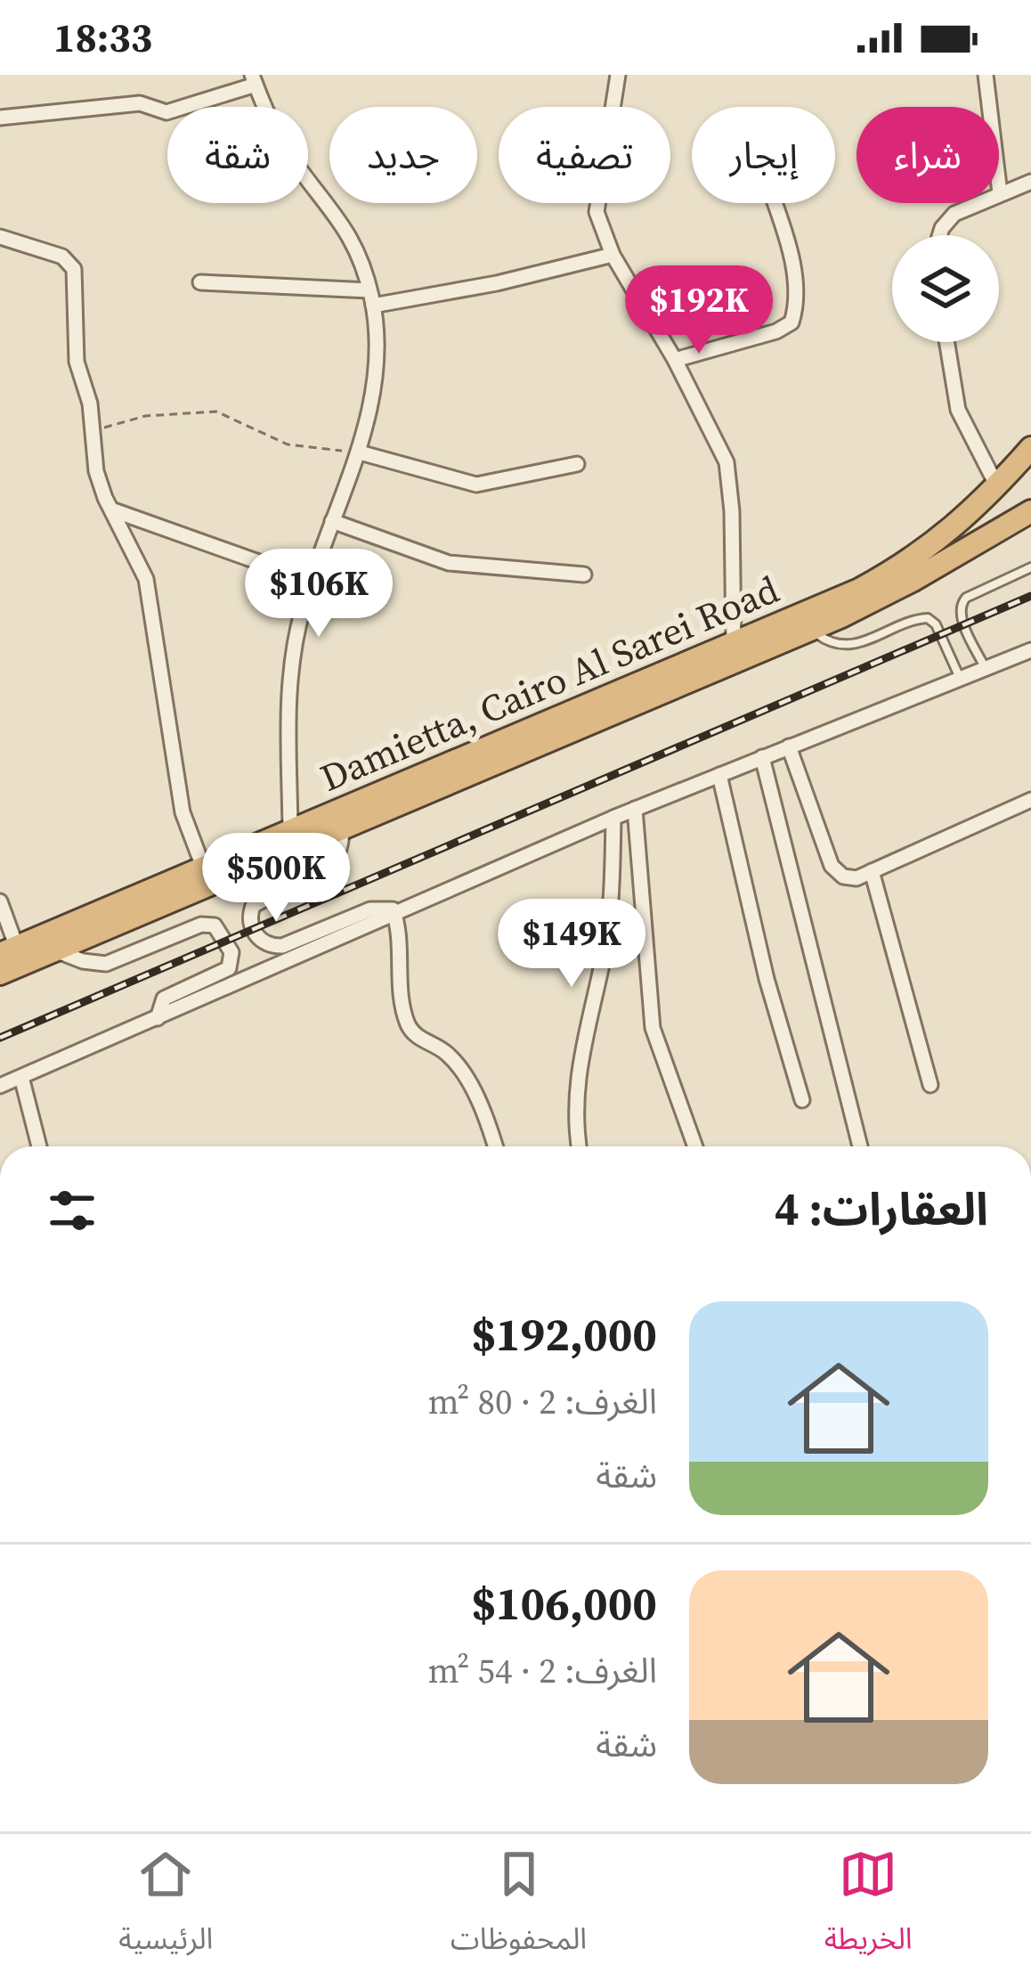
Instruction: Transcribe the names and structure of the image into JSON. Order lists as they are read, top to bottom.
{
  "streets": {
    "highway": ["Damietta, Cairo Al Sarei Road"]
  },
  "page": {
    "status": "18:33",
    "chip": [
      "شراء",
      "إيجار",
      "تصفية",
      "جديد",
      "شقة"
    ],
    "price": [
      "$192K",
      "$106K",
      "$500K",
      "$149K"
    ],
    "heading": "العقارات: 4",
    "list": [
      {
        "name": "$192,000",
        "note": "الغرف: 2 · 80 m² · شقة"
      },
      {
        "name": "$106,000",
        "note": "الغرف: 2 · 54 m² · شقة"
      }
    ],
    "tabs": ["الخريطة", "المحفوظات", "الرئيسية"]
  }
}
